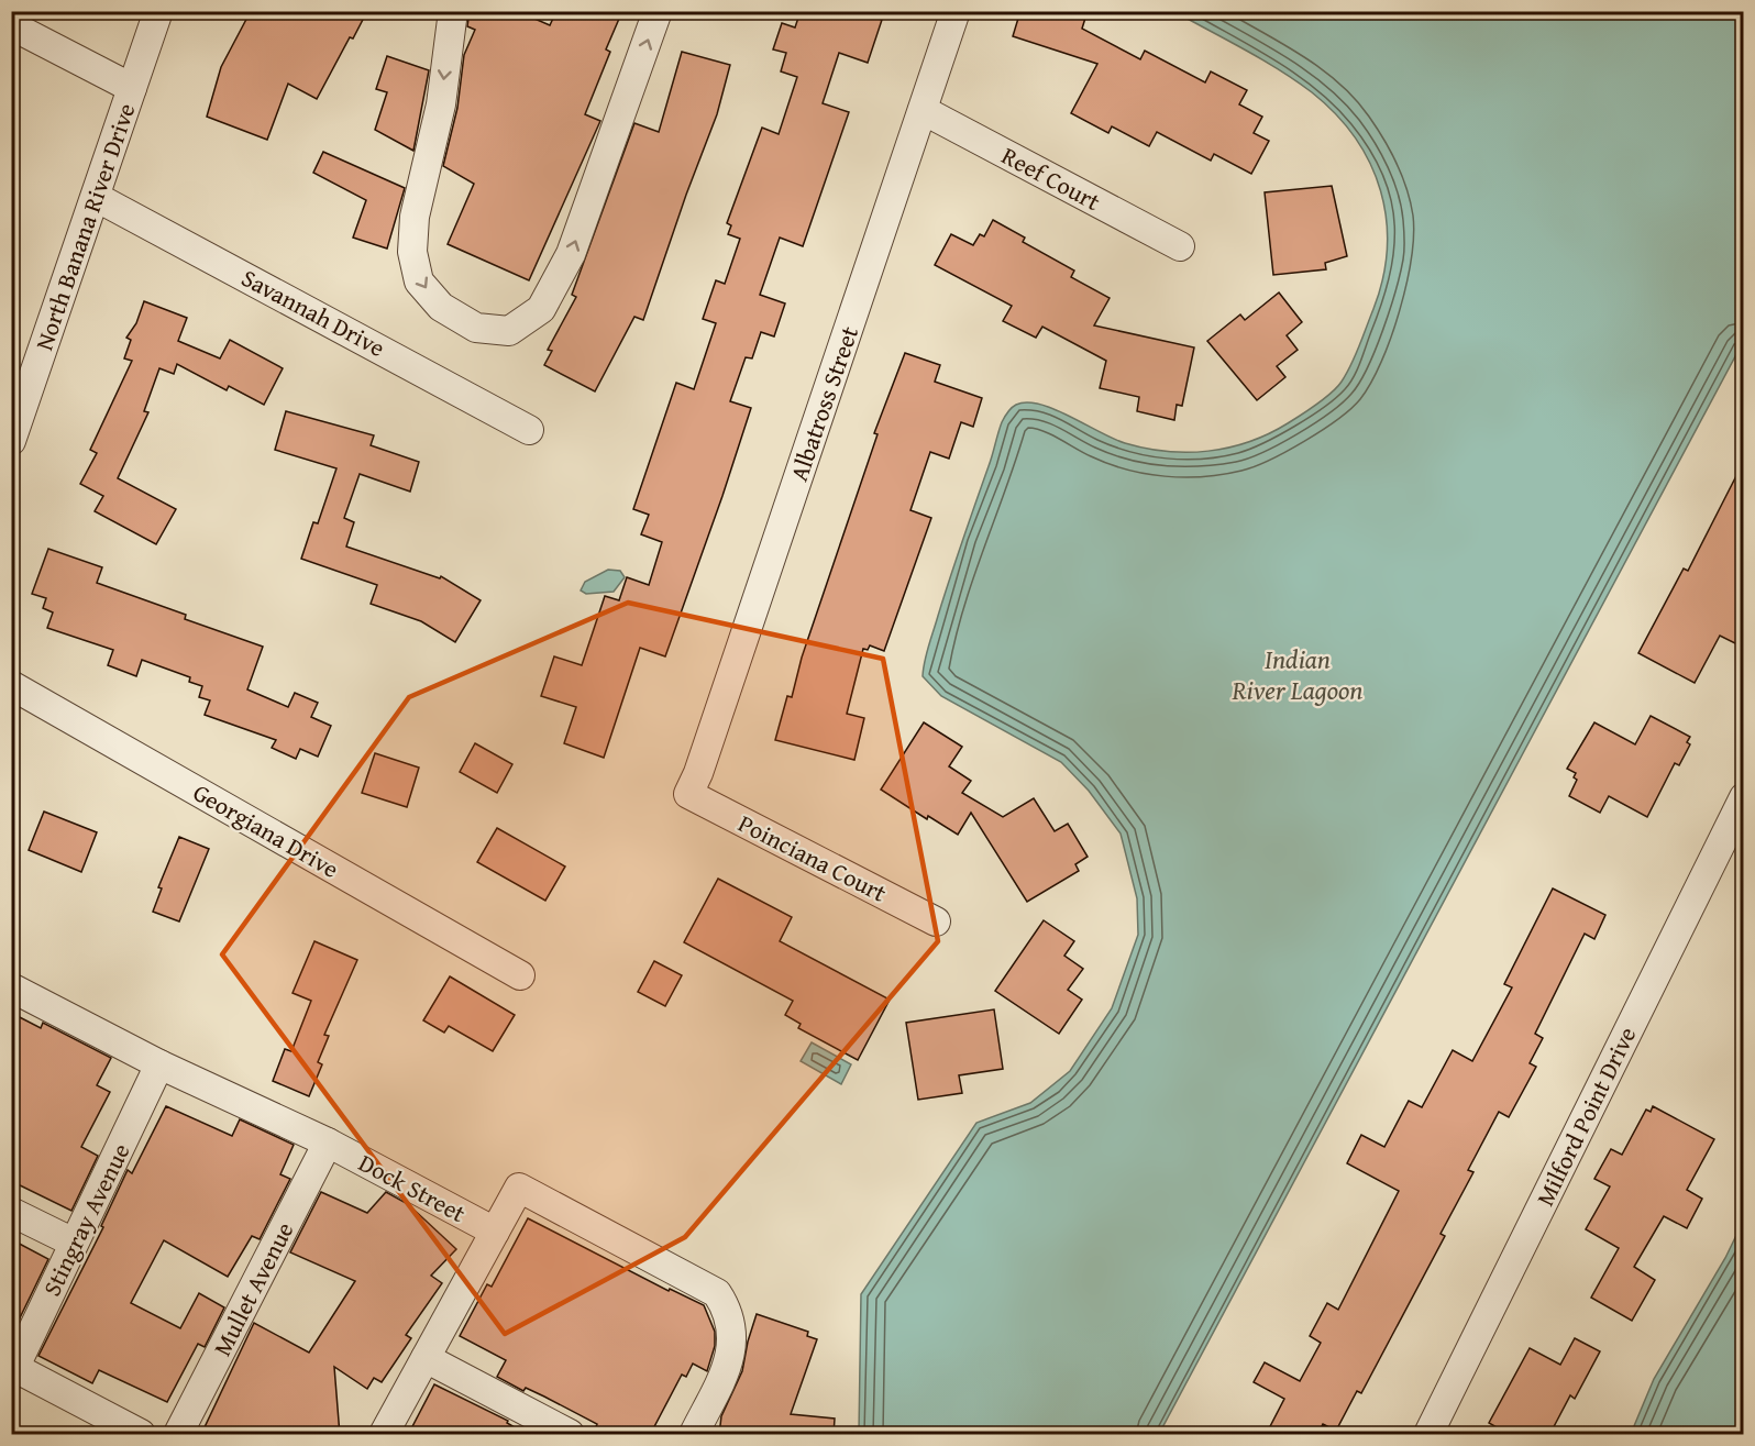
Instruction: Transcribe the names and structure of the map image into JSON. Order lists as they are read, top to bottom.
{
  "streets": {
    "street": [
      "Reef Court",
      "North Banana River Drive",
      "Savannah Drive",
      "Albatross Street",
      "Georgiana Drive",
      "Poinciana Court",
      "Milford Point Drive",
      "Dock Street",
      "Stingray Avenue",
      "Mullet Avenue"
    ]
  },
  "crossings": [
    ["Reef Court", "Albatross Street"],
    ["North Banana River Drive", "Savannah Drive"],
    ["Albatross Street", "Poinciana Court"],
    ["Dock Street", "Stingray Avenue"],
    ["Dock Street", "Mullet Avenue"]
  ],
  "water": ["Indian River Lagoon"]
}
